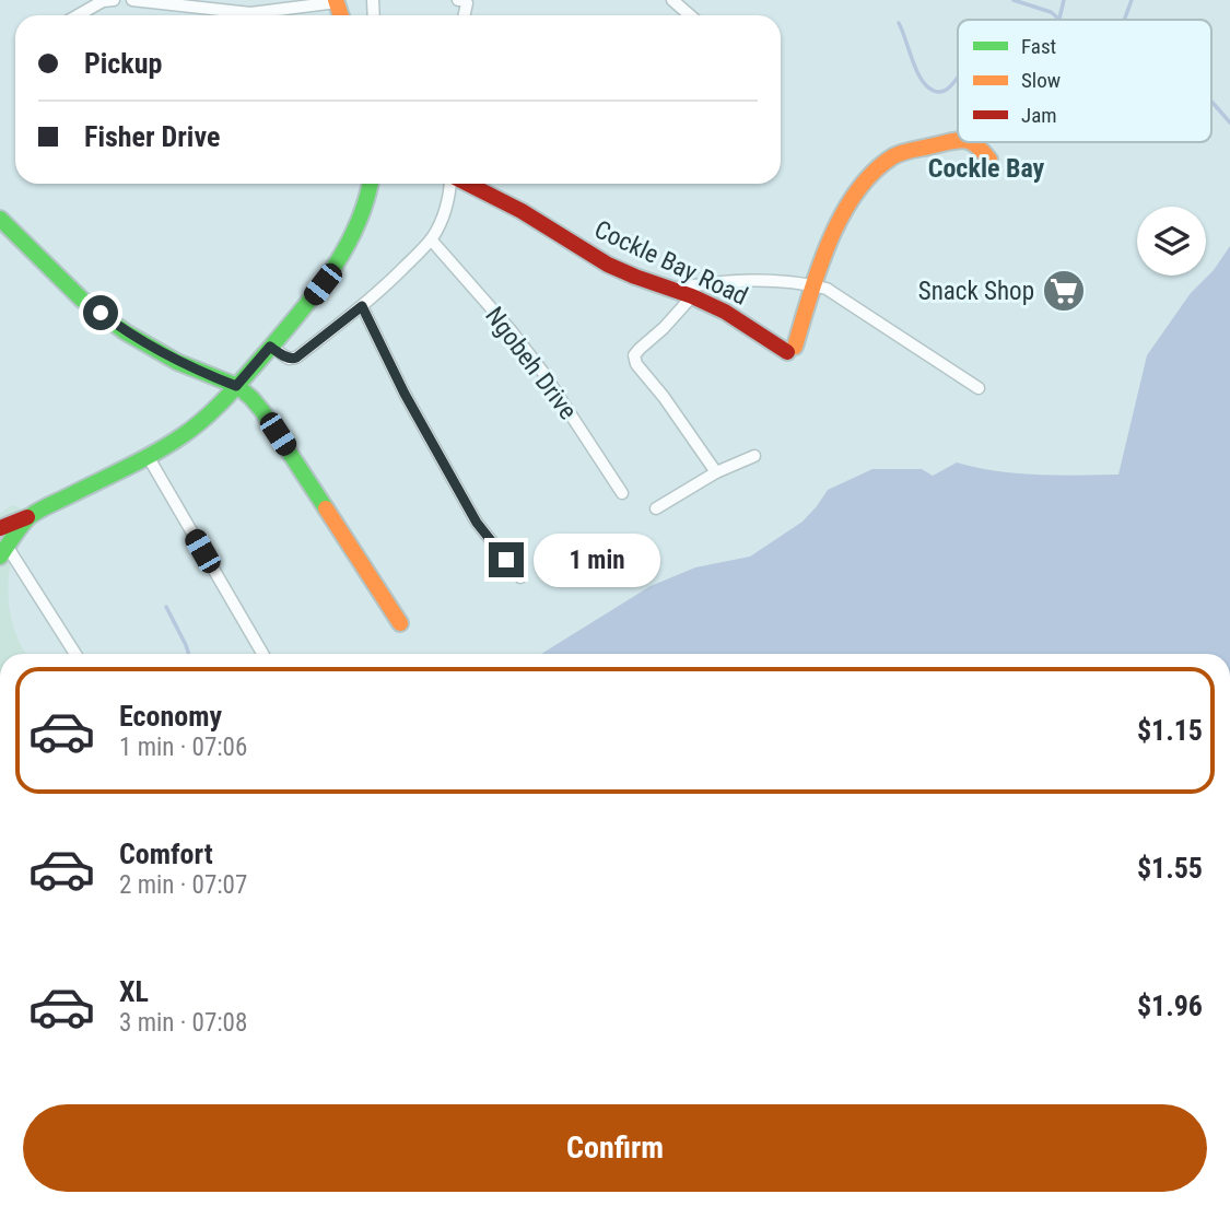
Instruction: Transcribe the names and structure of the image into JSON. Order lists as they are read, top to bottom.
{
  "streets": {
    "street": ["Cockle Bay Road", "Ngobeh Drive"]
  },
  "crossings": [
    ["Cockle Bay Road", "Ngobeh Drive"]
  ],
  "districts": ["Cockle Bay"],
  "places": {
    "supermarket": ["Snack Shop"]
  },
  "legend": ["Fast", "Slow", "Jam"],
  "page": {
    "banner": ["Pickup", "Fisher Drive"],
    "bubble": "1 min",
    "list": [
      {
        "name": "Economy",
        "note": "1 min · 07:06",
        "value": "$1.15"
      },
      {
        "name": "Comfort",
        "note": "2 min · 07:07",
        "value": "$1.55"
      },
      {
        "name": "XL",
        "note": "3 min · 07:08",
        "value": "$1.96"
      }
    ],
    "buttons": "Confirm"
  }
}
